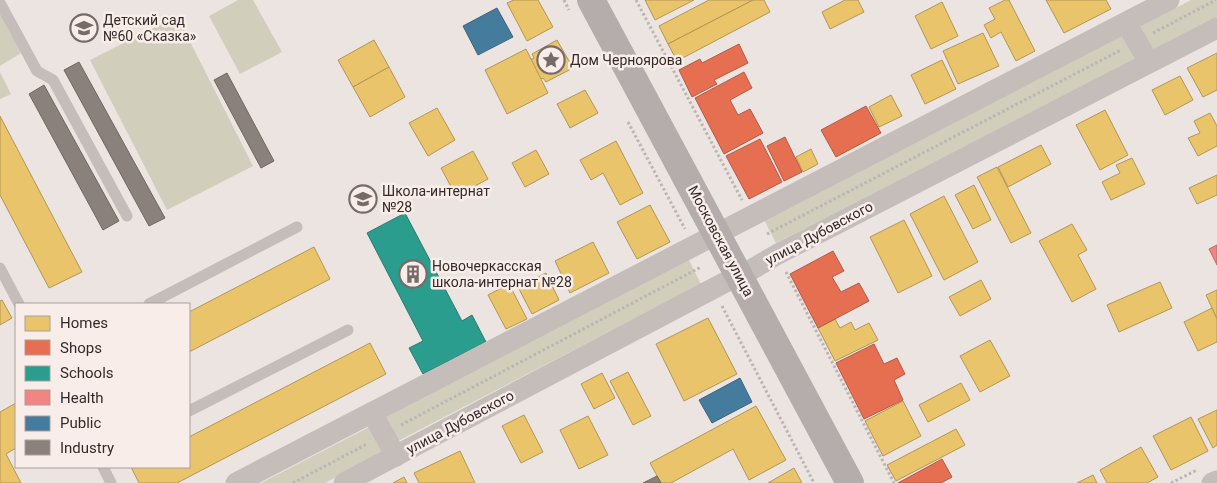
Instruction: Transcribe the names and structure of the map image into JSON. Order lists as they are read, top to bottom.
{
  "streets": {
    "main road": ["Московская улица"],
    "street": ["улица Дубовского"]
  },
  "crossings": [
    ["улица Дубовского", "Московская улица"]
  ],
  "places": {
    "school or university": ["Детский сад №60 «Сказка»", "Школа-интернат №28"],
    "place": ["Дом Черноярова"],
    "building": ["Новочеркасская школа-интернат №28"]
  },
  "legend": [
    "Homes",
    "Shops",
    "Schools",
    "Health",
    "Public",
    "Industry"
  ]
}
